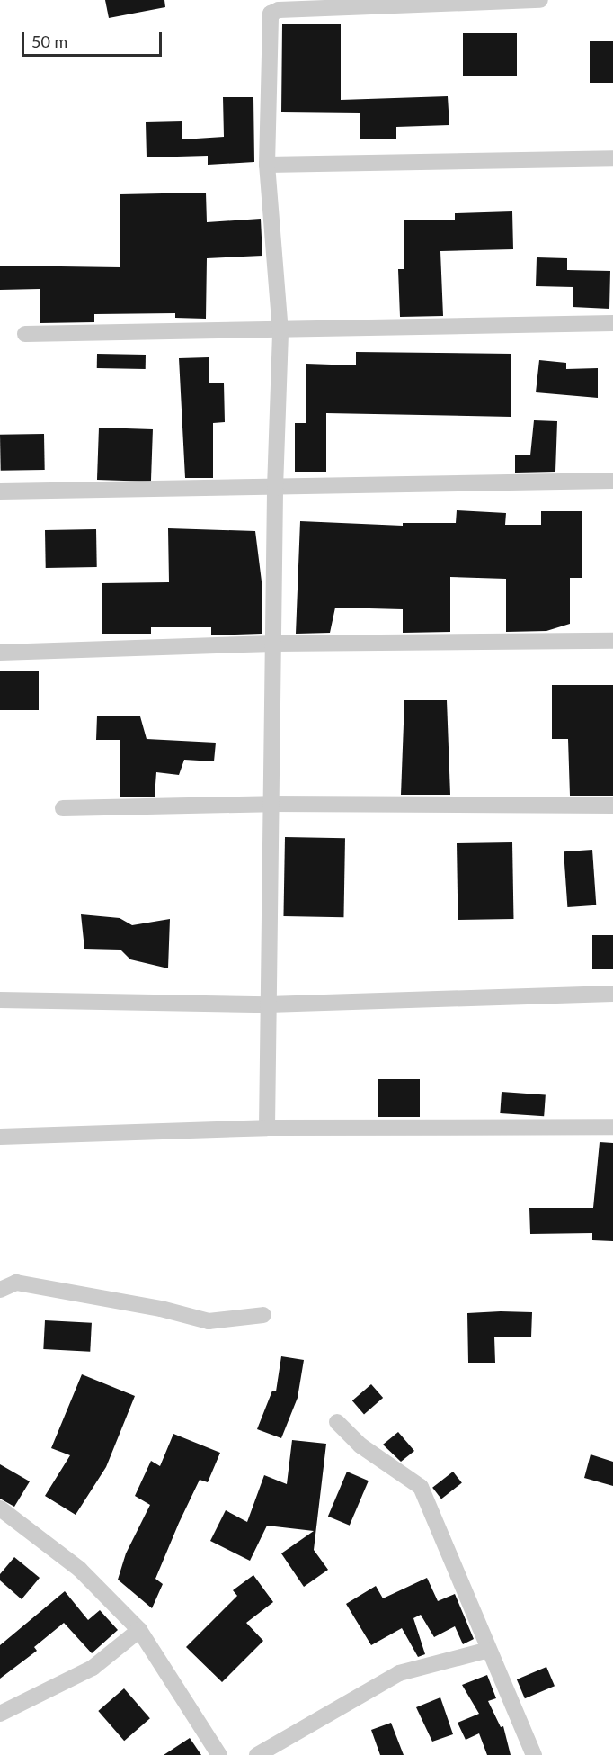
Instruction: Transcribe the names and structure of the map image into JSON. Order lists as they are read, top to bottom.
{
  "scale_bar": "50 m"
}
